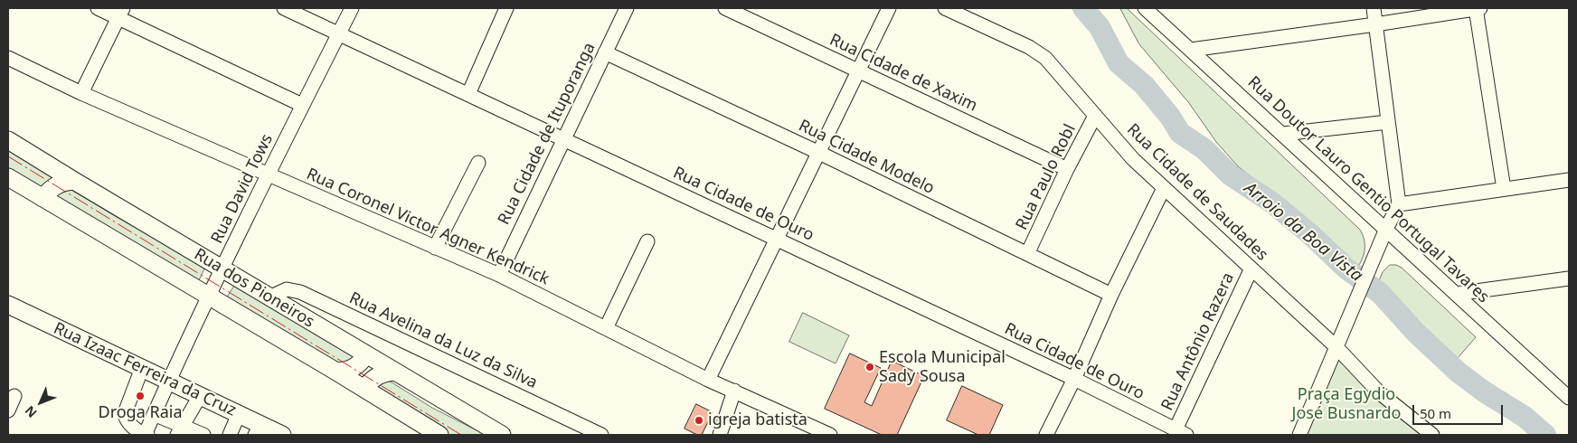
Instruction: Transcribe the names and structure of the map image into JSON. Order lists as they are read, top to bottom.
{
  "streets": {
    "main road": ["Rua dos Pioneiros", "Rua Izaac Ferreira da Cruz"],
    "street": [
      "Rua Cidade de Xaxim",
      "Rua Cidade de Ituporanga",
      "Rua Cidade Modelo",
      "Rua Paulo Robl",
      "Rua David Tows",
      "Rua Doutor Lauro Gentio Portugal Tavares",
      "Rua Cidade de Saudades",
      "Rua Cidade de Ouro",
      "Rua Coronel Victor Agner Kendrick",
      "Rua Avelina da Luz da Silva",
      "Rua Antônio Razera"
    ]
  },
  "crossings": [
    ["Rua Cidade de Xaxim", "Rua Paulo Robl"],
    ["Rua Cidade de Ituporanga", "Rua Cidade Modelo"],
    ["Rua Cidade de Ituporanga", "Rua Cidade de Ouro"],
    ["Rua Cidade de Ituporanga", "Rua Coronel Victor Agner Kendrick"],
    ["Rua Cidade Modelo", "Rua Paulo Robl"],
    ["Rua Paulo Robl", "Rua Cidade de Saudades"],
    ["Rua David Tows", "Rua Cidade de Ouro"],
    ["Rua David Tows", "Rua Coronel Victor Agner Kendrick"],
    ["Rua David Tows", "Rua dos Pioneiros"],
    ["Rua David Tows", "Rua Izaac Ferreira da Cruz"],
    ["Rua Cidade de Saudades", "Rua Antônio Razera"],
    ["Rua Cidade de Ouro", "Rua Antônio Razera"],
    ["Rua dos Pioneiros", "Rua Avelina da Luz da Silva"]
  ],
  "water": ["Arroio da Boa Vista"],
  "parks": ["Praça Egydio José Busnardo"],
  "places": ["Escola Municipal Sady Sousa", "Droga Raia", "igreja batista"],
  "scale_bar": "50 m",
  "north": "bottom left"
}
